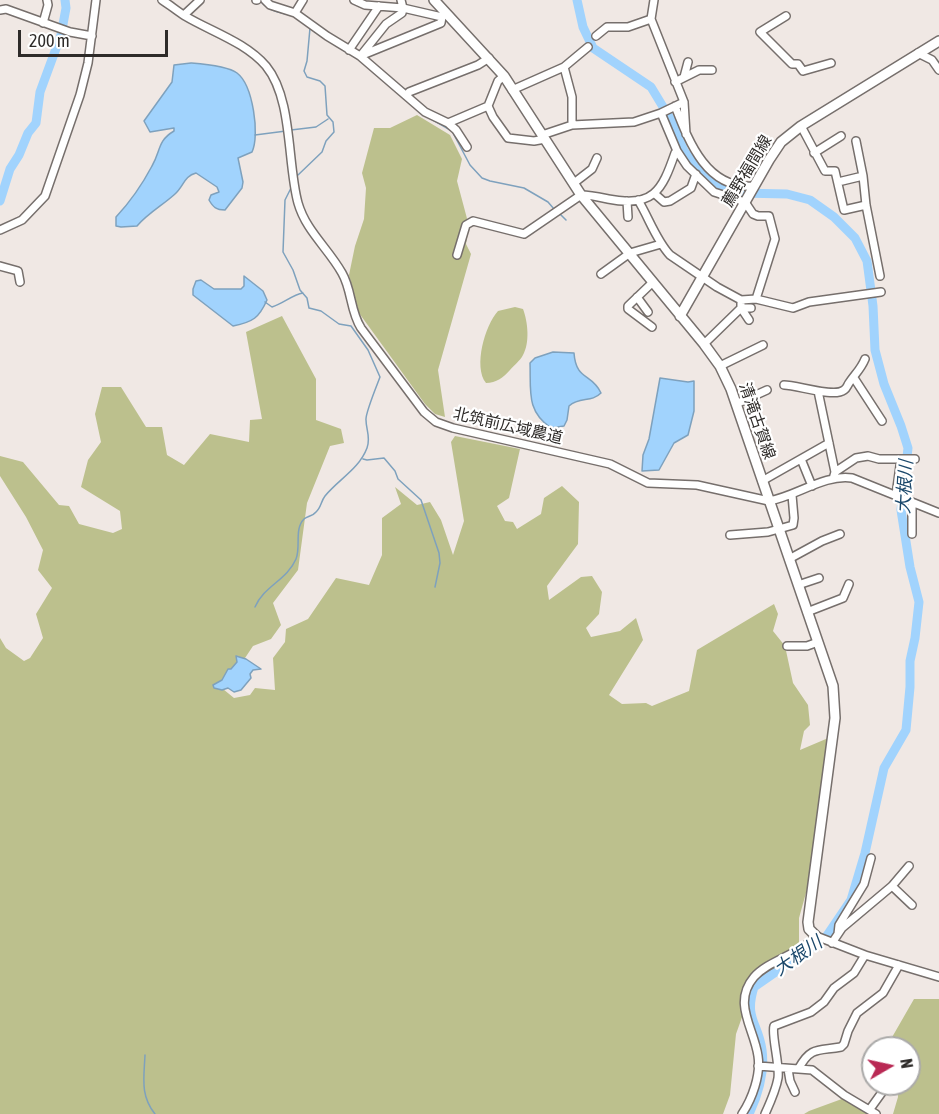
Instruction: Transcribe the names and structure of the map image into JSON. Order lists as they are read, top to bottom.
{
  "streets": {
    "main road": ["薦野福間線", "清滝古賀線"],
    "street": ["北筑前広域農道"]
  },
  "crossings": [
    ["薦野福間線", "清滝古賀線"],
    ["清滝古賀線", "北筑前広域農道"]
  ],
  "water": ["大根川"],
  "scale_bar": "200 m",
  "north": "right"
}
